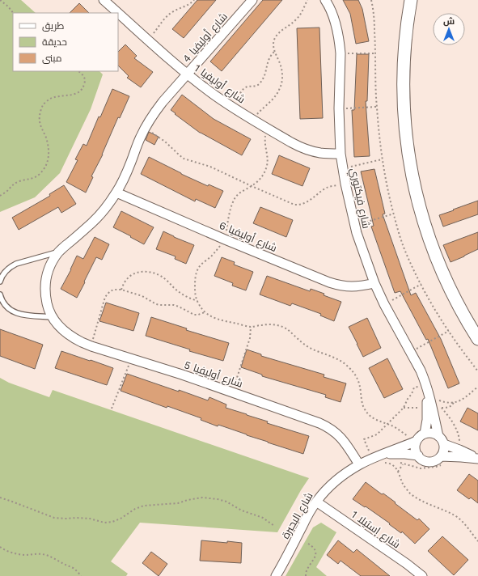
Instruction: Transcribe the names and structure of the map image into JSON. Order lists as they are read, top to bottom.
{
  "streets": {
    "street": [
      "شارع أوليفيا 4",
      "شارع أوليفيا 1",
      "شارع فيكتوري",
      "شارع أوليفيا 6",
      "شارع أوليفيا 5",
      "شارع البحيرة",
      "شارع إستيلا 1"
    ]
  },
  "crossings": [
    ["شارع أوليفيا 4", "شارع أوليفيا 1"],
    ["شارع أوليفيا 4", "شارع أوليفيا 5"],
    ["شارع أوليفيا 1", "شارع فيكتوري"],
    ["شارع أوليفيا 1", "شارع أوليفيا 5"],
    ["شارع فيكتوري", "شارع أوليفيا 6"],
    ["شارع فيكتوري", "شارع البحيرة"],
    ["شارع أوليفيا 6", "شارع أوليفيا 5"],
    ["شارع أوليفيا 5", "شارع البحيرة"],
    ["شارع البحيرة", "شارع إستيلا 1"]
  ],
  "legend": ["طريق", "حديقة", "مبنى"],
  "north": "top"
}
